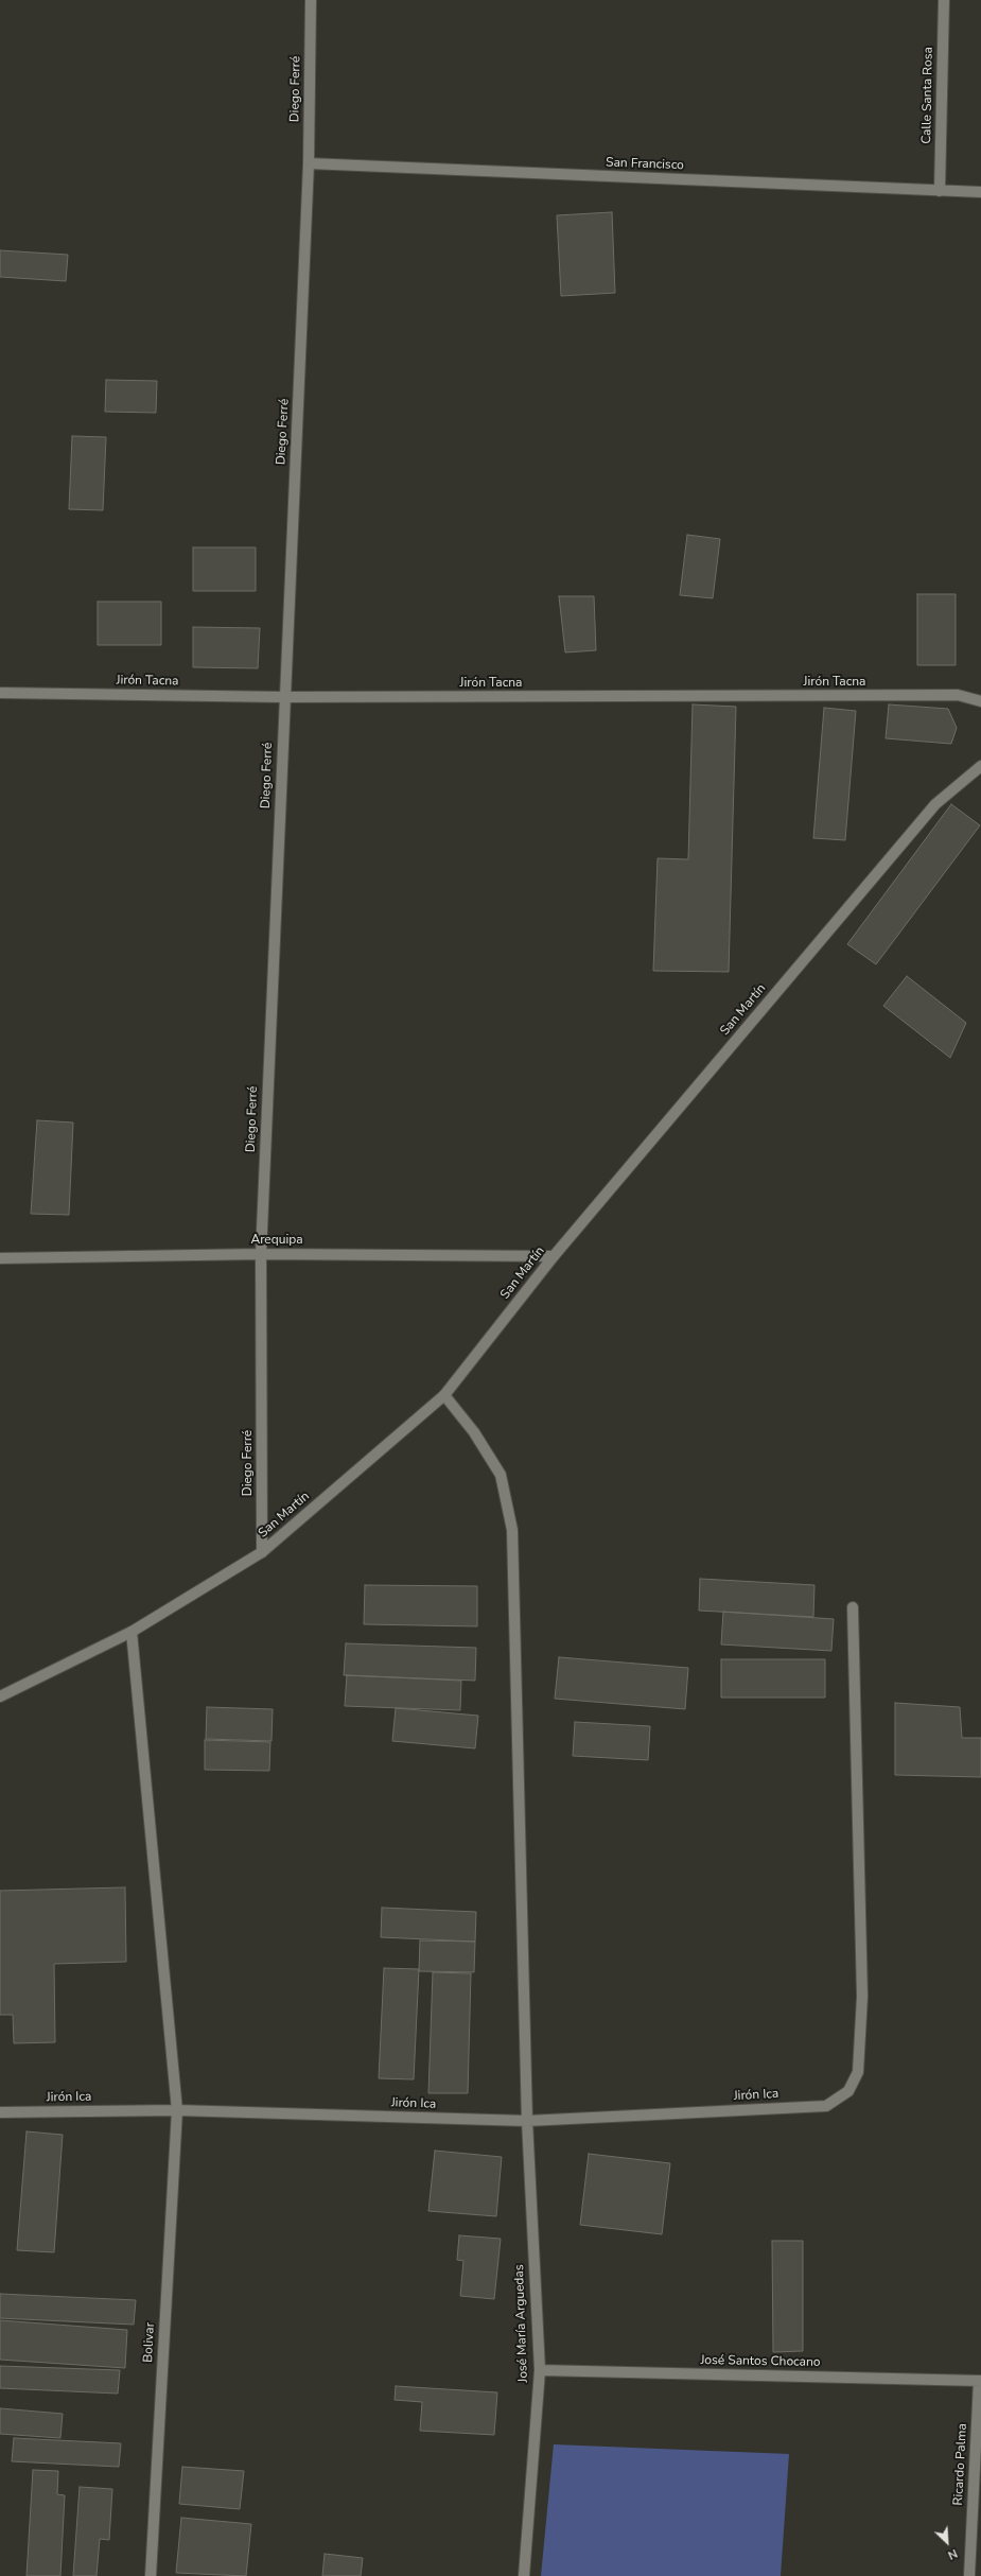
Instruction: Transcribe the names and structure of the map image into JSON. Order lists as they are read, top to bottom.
{
  "streets": {
    "street": [
      "Diego Ferré",
      "Calle Santa Rosa",
      "San Francisco",
      "Jirón Tacna",
      "San Martín",
      "Arequipa",
      "Jirón Ica",
      "José María Arguedas",
      "Bolivar",
      "José Santos Chocano",
      "Ricardo Palma"
    ]
  },
  "crossings": [
    ["Diego Ferré", "San Francisco"],
    ["Diego Ferré", "Jirón Tacna"],
    ["Diego Ferré", "San Martín"],
    ["Diego Ferré", "Arequipa"],
    ["Calle Santa Rosa", "San Francisco"],
    ["San Martín", "Arequipa"],
    ["San Martín", "José María Arguedas"],
    ["San Martín", "Bolivar"],
    ["Jirón Ica", "José María Arguedas"],
    ["Jirón Ica", "Bolivar"],
    ["José María Arguedas", "José Santos Chocano"],
    ["José Santos Chocano", "Ricardo Palma"]
  ],
  "north": "bottom right"
}
